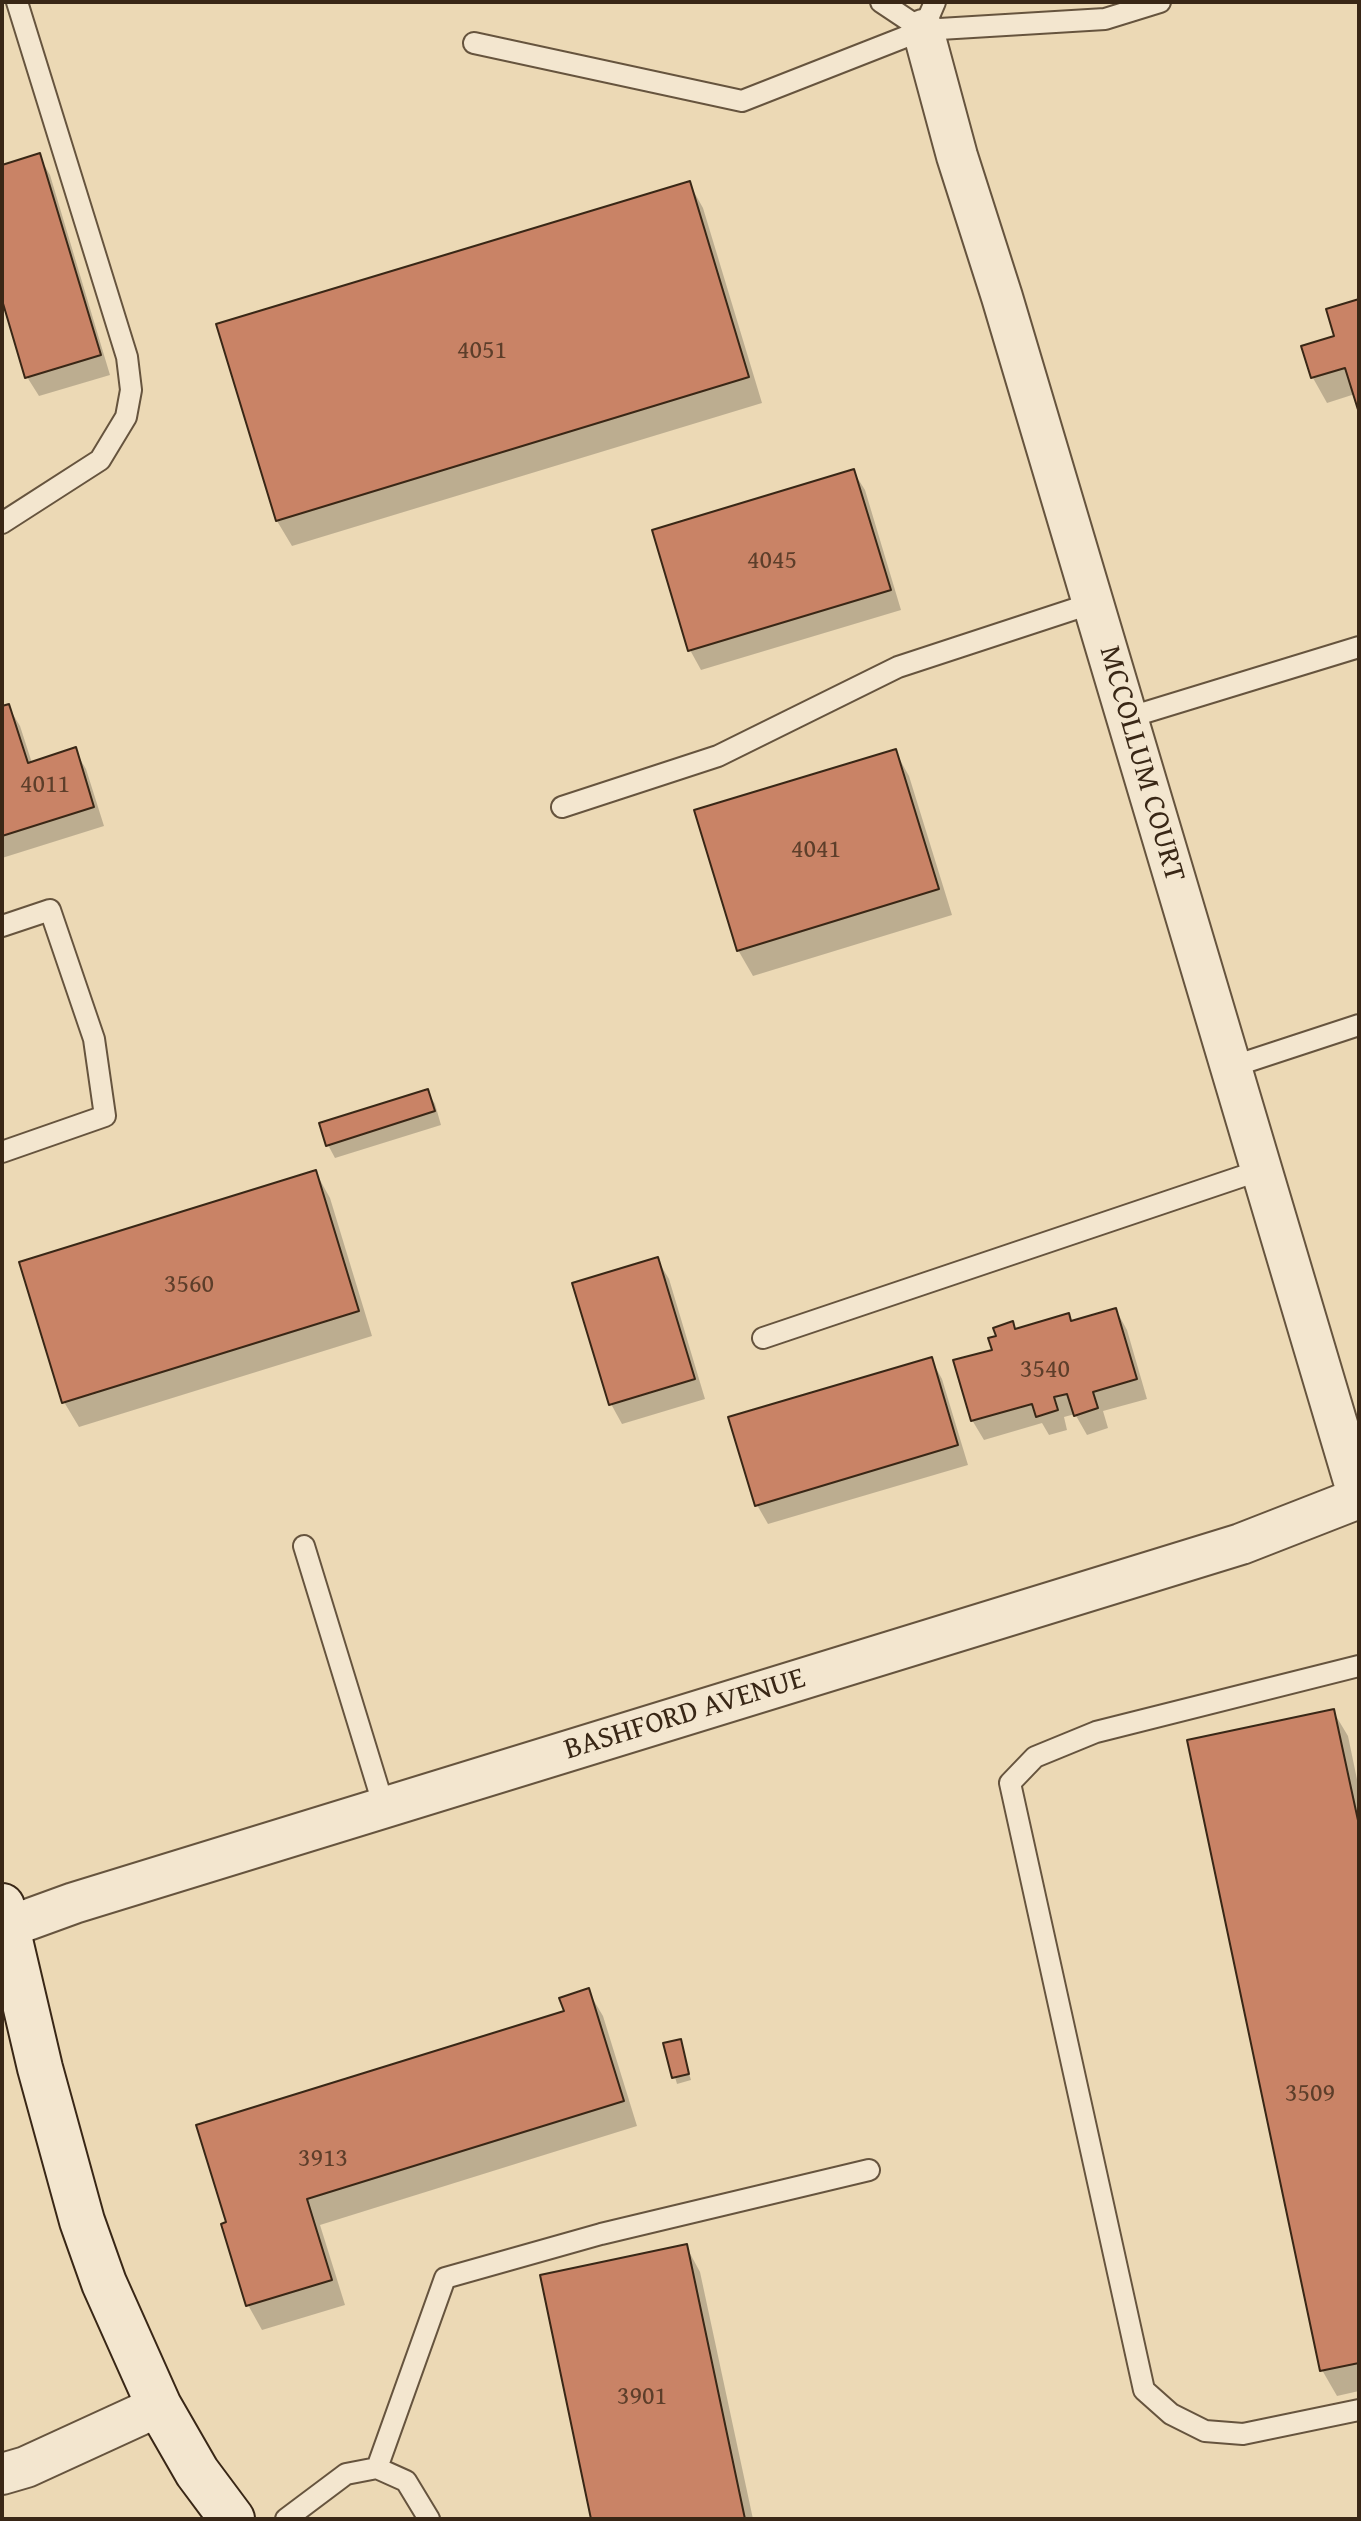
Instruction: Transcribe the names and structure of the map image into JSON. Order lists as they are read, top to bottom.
{
  "streets": {
    "street": ["MCCOLLUM COURT", "BASHFORD AVENUE"]
  },
  "crossings": [
    ["MCCOLLUM COURT", "BASHFORD AVENUE"]
  ],
  "house_numbers": [
    "4051",
    "4045",
    "4011",
    "4041",
    "3560",
    "3540",
    "3509",
    "3913",
    "3901"
  ]
}
